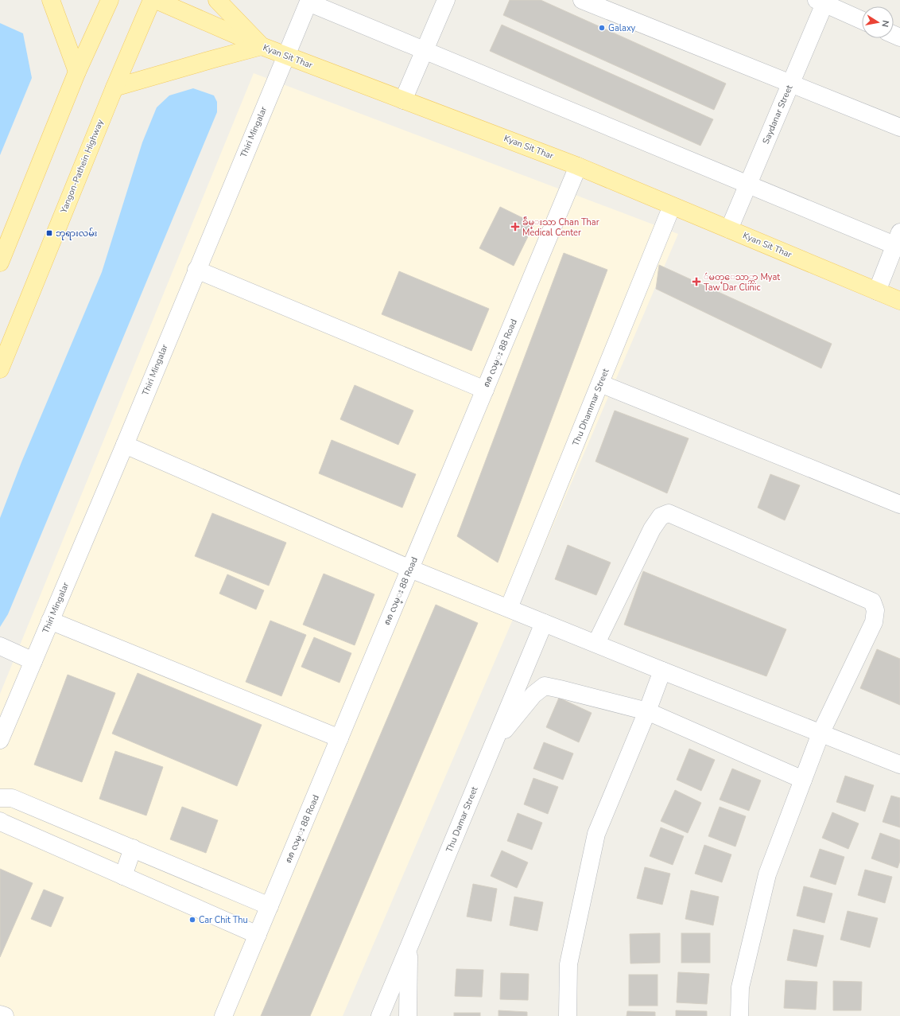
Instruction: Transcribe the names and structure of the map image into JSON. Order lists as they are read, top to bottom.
{
  "streets": {
    "main road": ["Kyan Sit Thar", "Yangon-Pathein Highway"],
    "street": [
      "Saydanar Street",
      "Thiri Mingalar",
      "၈၈ လမ္း 88 Road",
      "Thu Dhammar Street",
      "Thu Damar Street"
    ]
  },
  "crossings": [
    ["Kyan Sit Thar", "Saydanar Street"],
    ["Kyan Sit Thar", "Thiri Mingalar"],
    ["Kyan Sit Thar", "၈၈ လမ္း 88 Road"],
    ["Kyan Sit Thar", "Thu Dhammar Street"]
  ],
  "places": {
    "other": ["Galaxy", "Car Chit Thu"],
    "health": ["ခဵမ္းသာ Chan Thar Medical Center", "ဴမတ္ေသာ္တာ Myat Taw Dar Clinic"],
    "transit": ["ဘုရားလမ်း"]
  },
  "north": "right"
}
